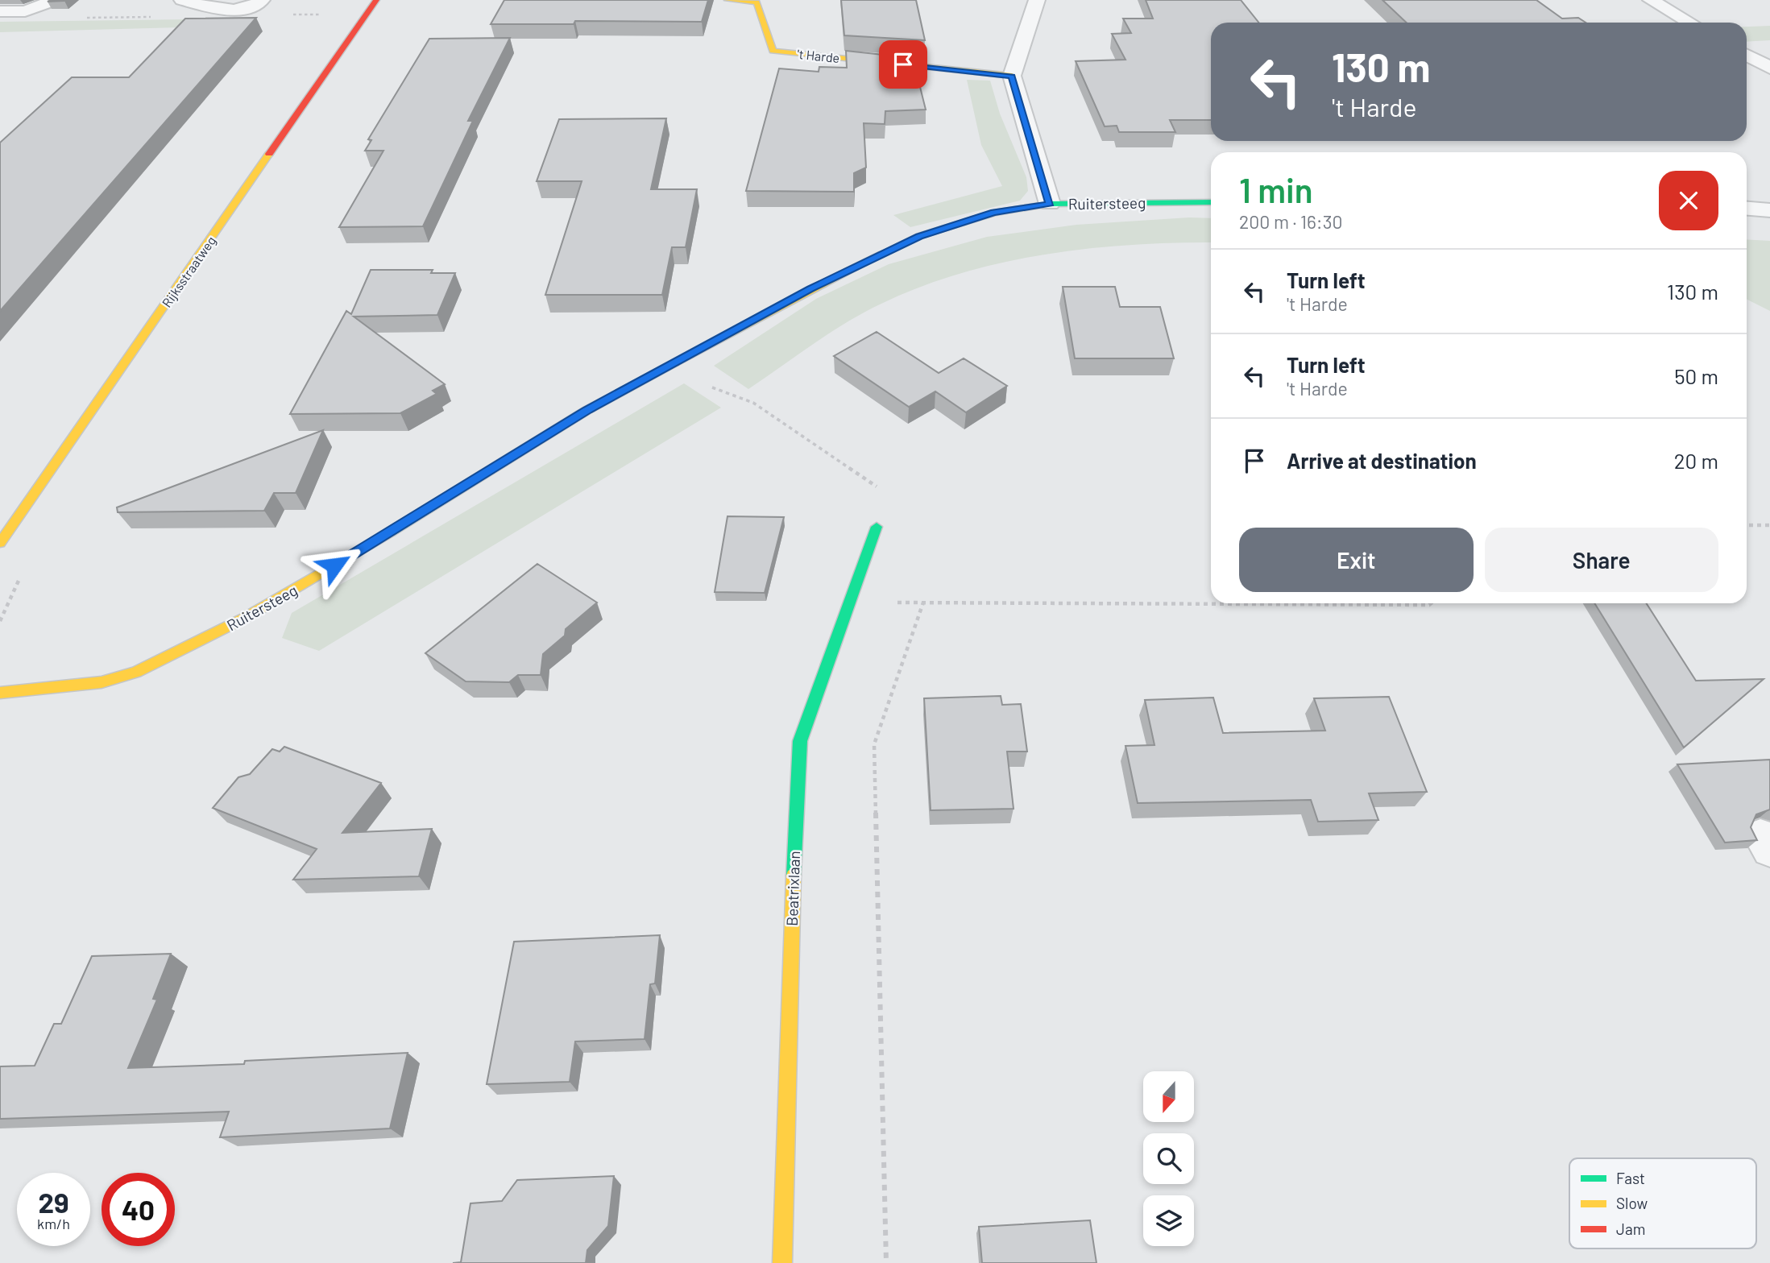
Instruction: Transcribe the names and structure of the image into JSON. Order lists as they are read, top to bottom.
{
  "streets": {
    "street": [
      "'t Harde",
      "Ruitersteeg",
      "Rijksstraatweg",
      "Beatrixlaan"
    ]
  },
  "legend": ["Fast", "Slow", "Jam"],
  "north": "bottom",
  "page": {
    "turn": ["130 m", "'t Harde"],
    "heading": ["1 min", "200 m · 16:30"],
    "list": [
      {
        "name": "Turn left",
        "note": "'t Harde",
        "value": "130 m"
      },
      {
        "name": "Turn left",
        "note": "'t Harde",
        "value": "50 m"
      },
      {
        "name": "Arrive at destination",
        "value": "20 m"
      }
    ],
    "buttons": ["Exit", "Share"],
    "speed": "29 km/h",
    "limit": "40"
  }
}
